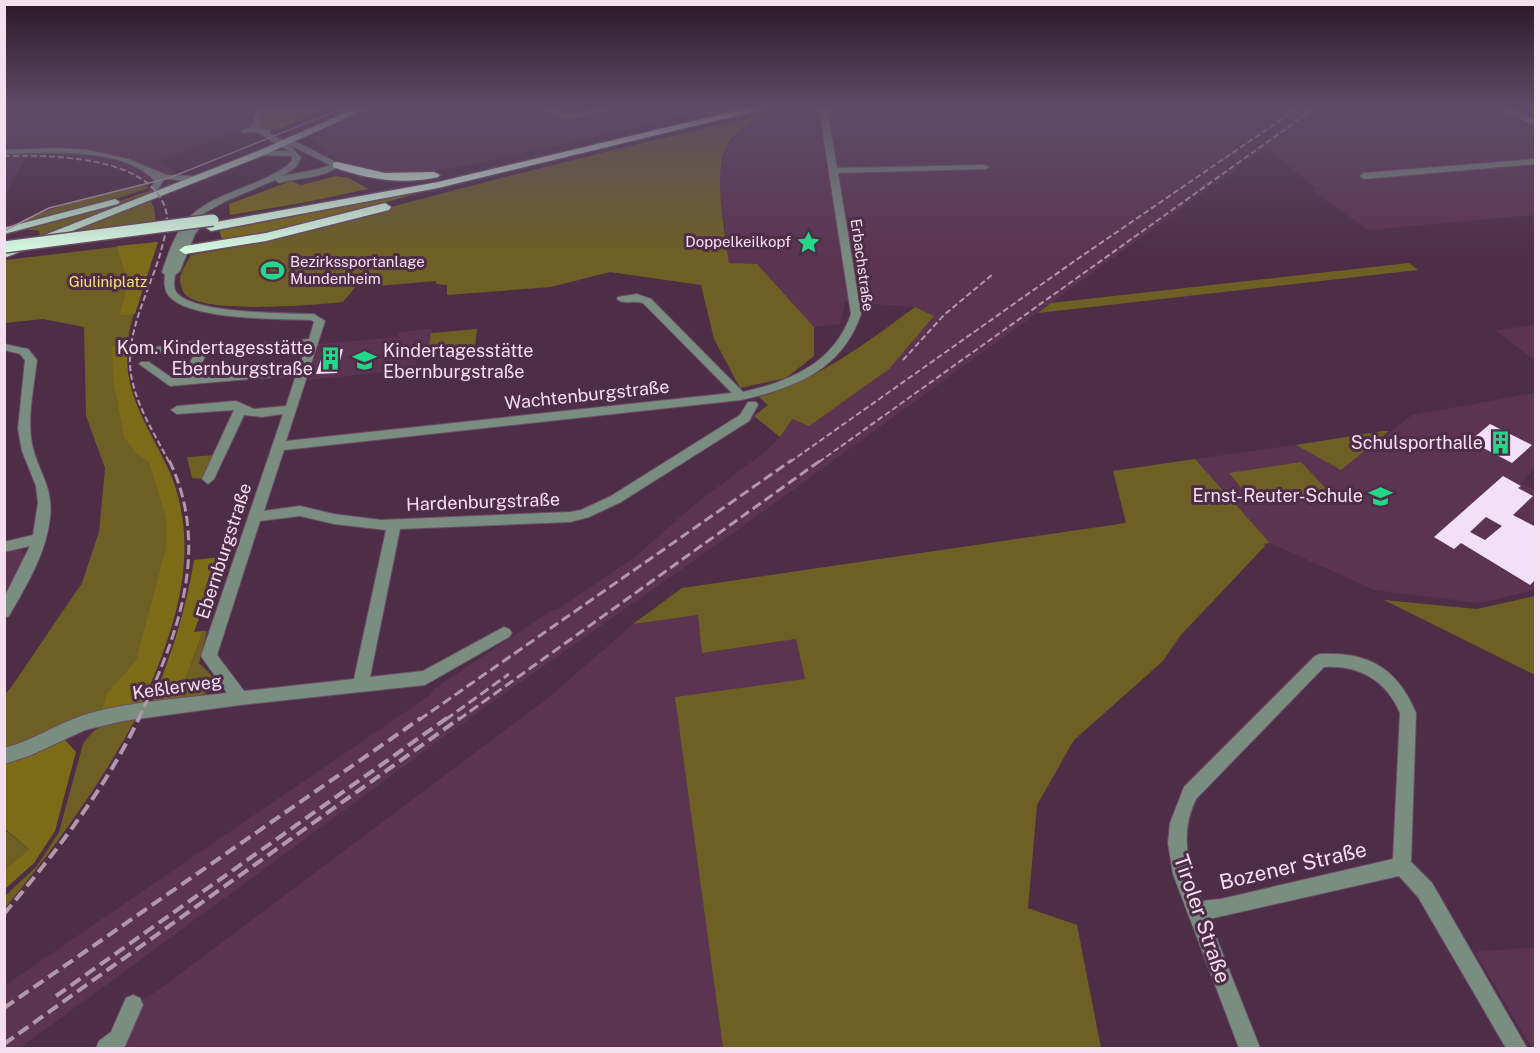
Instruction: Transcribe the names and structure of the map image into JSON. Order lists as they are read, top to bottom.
{
  "streets": {
    "street": [
      "Erbachstraße",
      "Wachtenburgstraße",
      "Hardenburgstraße",
      "Ebernburgstraße",
      "Keßlerweg",
      "Bozener Straße",
      "Tiroler Straße"
    ]
  },
  "crossings": [
    ["Erbachstraße", "Wachtenburgstraße"],
    ["Wachtenburgstraße", "Ebernburgstraße"],
    ["Hardenburgstraße", "Ebernburgstraße"],
    ["Ebernburgstraße", "Keßlerweg"],
    ["Bozener Straße", "Tiroler Straße"]
  ],
  "parks": ["Giuliniplatz"],
  "places": {
    "place": ["Doppelkeilkopf"],
    "sports": ["Bezirkssportanlage Mundenheim"],
    "building": ["Kom. Kindertagesstätte Ebernburgstraße", "Schulsporthalle"],
    "school or university": ["Kindertagesstätte Ebernburgstraße", "Ernst-Reuter-Schule"]
  }
}
